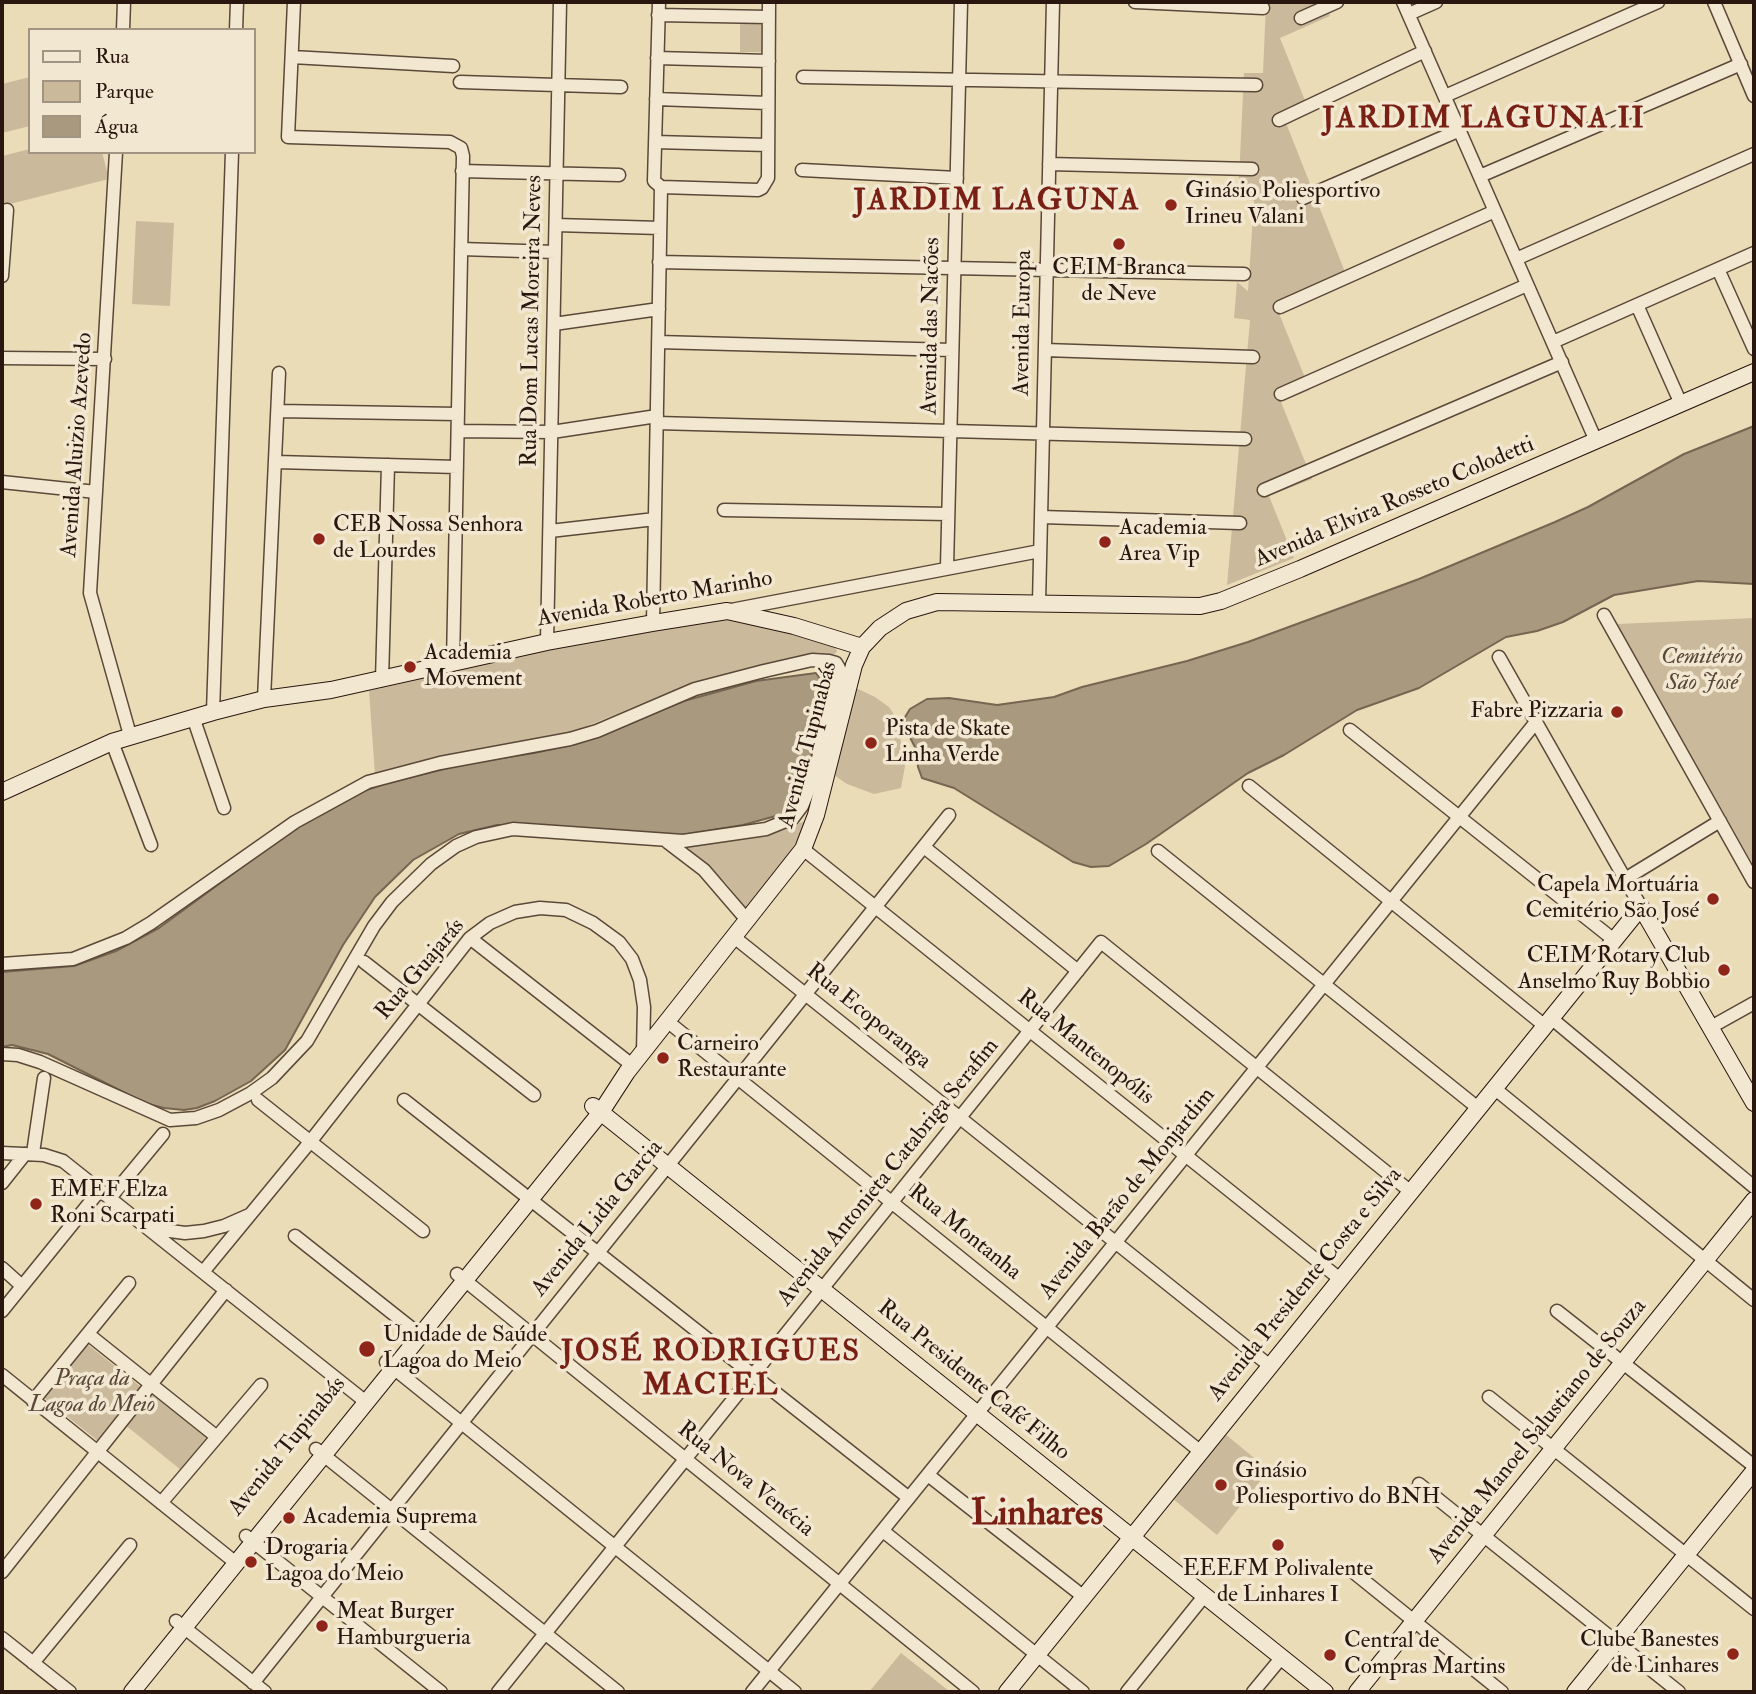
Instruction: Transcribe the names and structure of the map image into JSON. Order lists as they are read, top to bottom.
{
  "streets": {
    "main road": [
      "Avenida Elvira Rosseto Colodetti",
      "Avenida Roberto Marinho",
      "Avenida Tupinabás",
      "Avenida Presidente Costa e Silva",
      "Rua Presidente Café Filho",
      "Avenida Manoel Salustiano de Souza"
    ],
    "street": [
      "Rua Dom Lucas Moreira Neves",
      "Avenida Europa",
      "Avenida das Nacões",
      "Avenida Aluizio Azevedo",
      "Rua Guajarás",
      "Rua Ecoporanga",
      "Rua Mantenopólis",
      "Avenida Antonieta Catabriga Serafim",
      "Avenida Barão de Monjardim",
      "Avenida Lidia Garcia",
      "Rua Montanha",
      "Rua Nova Venécia"
    ]
  },
  "crossings": [
    ["Rua Dom Lucas Moreira Neves", "Avenida Roberto Marinho"],
    ["Avenida Europa", "Avenida Elvira Rosseto Colodetti"],
    ["Avenida Europa", "Avenida Roberto Marinho"],
    ["Avenida Europa", "Avenida Tupinabás"],
    ["Avenida das Nacões", "Avenida Roberto Marinho"],
    ["Avenida Aluizio Azevedo", "Avenida Roberto Marinho"],
    ["Avenida Elvira Rosseto Colodetti", "Avenida Tupinabás"],
    ["Avenida Tupinabás", "Rua Guajarás"],
    ["Avenida Tupinabás", "Rua Ecoporanga"],
    ["Avenida Tupinabás", "Rua Mantenopólis"],
    ["Avenida Tupinabás", "Rua Montanha"],
    ["Avenida Tupinabás", "Rua Presidente Café Filho"],
    ["Avenida Tupinabás", "Rua Nova Venécia"],
    ["Rua Ecoporanga", "Avenida Antonieta Catabriga Serafim"],
    ["Rua Ecoporanga", "Avenida Barão de Monjardim"],
    ["Rua Ecoporanga", "Avenida Lidia Garcia"],
    ["Rua Ecoporanga", "Avenida Presidente Costa e Silva"],
    ["Rua Mantenopólis", "Avenida Antonieta Catabriga Serafim"],
    ["Rua Mantenopólis", "Avenida Barão de Monjardim"],
    ["Rua Mantenopólis", "Avenida Lidia Garcia"],
    ["Rua Mantenopólis", "Avenida Presidente Costa e Silva"],
    ["Avenida Antonieta Catabriga Serafim", "Avenida Barão de Monjardim"],
    ["Avenida Antonieta Catabriga Serafim", "Rua Montanha"],
    ["Avenida Antonieta Catabriga Serafim", "Rua Presidente Café Filho"],
    ["Avenida Antonieta Catabriga Serafim", "Rua Nova Venécia"],
    ["Avenida Barão de Monjardim", "Rua Montanha"],
    ["Avenida Barão de Monjardim", "Rua Presidente Café Filho"],
    ["Avenida Barão de Monjardim", "Rua Nova Venécia"],
    ["Avenida Lidia Garcia", "Rua Montanha"],
    ["Avenida Lidia Garcia", "Rua Presidente Café Filho"],
    ["Avenida Lidia Garcia", "Rua Nova Venécia"],
    ["Rua Montanha", "Avenida Presidente Costa e Silva"],
    ["Avenida Presidente Costa e Silva", "Rua Presidente Café Filho"]
  ],
  "districts": [
    "JARDIM LAGUNA II",
    "JARDIM LAGUNA",
    "JOSÉ RODRIGUES MACIEL",
    "Linhares"
  ],
  "parks": ["Cemitério São José", "Praça da Lagoa do Meio"],
  "places": [
    "Ginásio Poliesportivo Irineu Valani",
    "CEIM Branca de Neve",
    "CEB Nossa Senhora de Lourdes",
    "Academia Area Vip",
    "Academia Movement",
    "Fabre Pizzaria",
    "Pista de Skate Linha Verde",
    "Capela Mortuária Cemitério São José",
    "CEIM Rotary Club Anselmo Ruy Bobbio",
    "Carneiro Restaurante",
    "EMEF Elza Roni Scarpati",
    "Unidade de Saúde Lagoa do Meio",
    "Ginásio Poliesportivo do BNH",
    "Academia Suprema",
    "EEEFM Polivalente de Linhares I",
    "Drogaria Lagoa do Meio",
    "Meat Burger Hamburgueria",
    "Clube Banestes de Linhares",
    "Central de Compras Martins"
  ],
  "legend": ["Rua", "Parque", "Água"]
}
